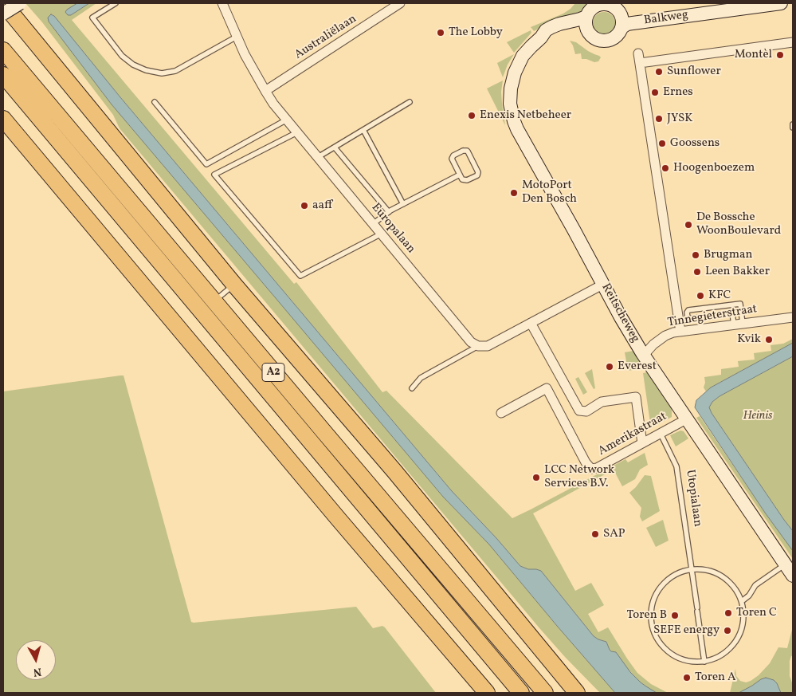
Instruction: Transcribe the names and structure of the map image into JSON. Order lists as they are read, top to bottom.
{
  "streets": {
    "highway": ["A2"],
    "street": [
      "Balkweg",
      "Australiëlaan",
      "Europalaan",
      "Reitscheweg",
      "Tinnegieterstraat",
      "Amerikastraat"
    ],
    "lane": ["Utopialaan"]
  },
  "crossings": [
    ["Balkweg", "Reitscheweg"],
    ["Australiëlaan", "Europalaan"],
    ["Reitscheweg", "Tinnegieterstraat"],
    ["Reitscheweg", "Amerikastraat"],
    ["Amerikastraat", "Utopialaan"]
  ],
  "parks": ["Heinis"],
  "places": [
    "The Lobby",
    "Montèl",
    "Sunflower",
    "Ernes",
    "Enexis Netbeheer",
    "JYSK",
    "Goossens",
    "Hoogenboezem",
    "MotoPort Den Bosch",
    "aaff",
    "De Bossche WoonBoulevard",
    "Brugman",
    "Leen Bakker",
    "KFC",
    "Kvik",
    "Everest",
    "LCC Network Services B.V.",
    "SAP",
    "Toren C",
    "Toren B",
    "SEFE energy",
    "Toren A"
  ],
  "north": "bottom"
}
